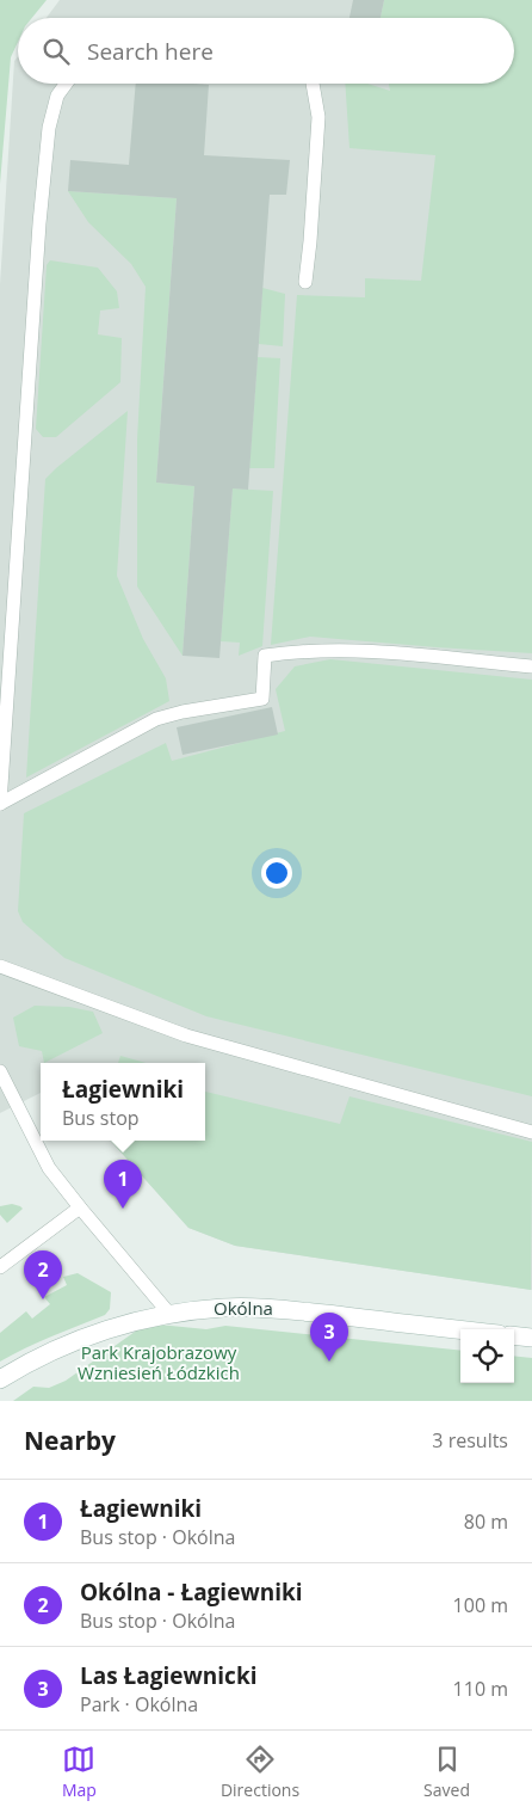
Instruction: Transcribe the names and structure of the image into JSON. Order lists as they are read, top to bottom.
{
  "streets": {
    "street": ["Okólna"]
  },
  "parks": ["Park Krajobrazowy Wzniesień Łódzkich"],
  "page": {
    "search": "Search here",
    "popup": ["Łagiewniki", "Bus stop"],
    "pins": ["1", "2", "3"],
    "heading": ["Nearby", "3 results"],
    "list": [
      {
        "mark": "1",
        "name": "Łagiewniki",
        "note": "Bus stop · Okólna",
        "value": "80 m"
      },
      {
        "mark": "2",
        "name": "Okólna - Łagiewniki",
        "note": "Bus stop · Okólna",
        "value": "100 m"
      },
      {
        "mark": "3",
        "name": "Las Łagiewnicki",
        "note": "Park · Okólna",
        "value": "110 m"
      }
    ],
    "nav": ["Map", "Directions", "Saved"]
  }
}
